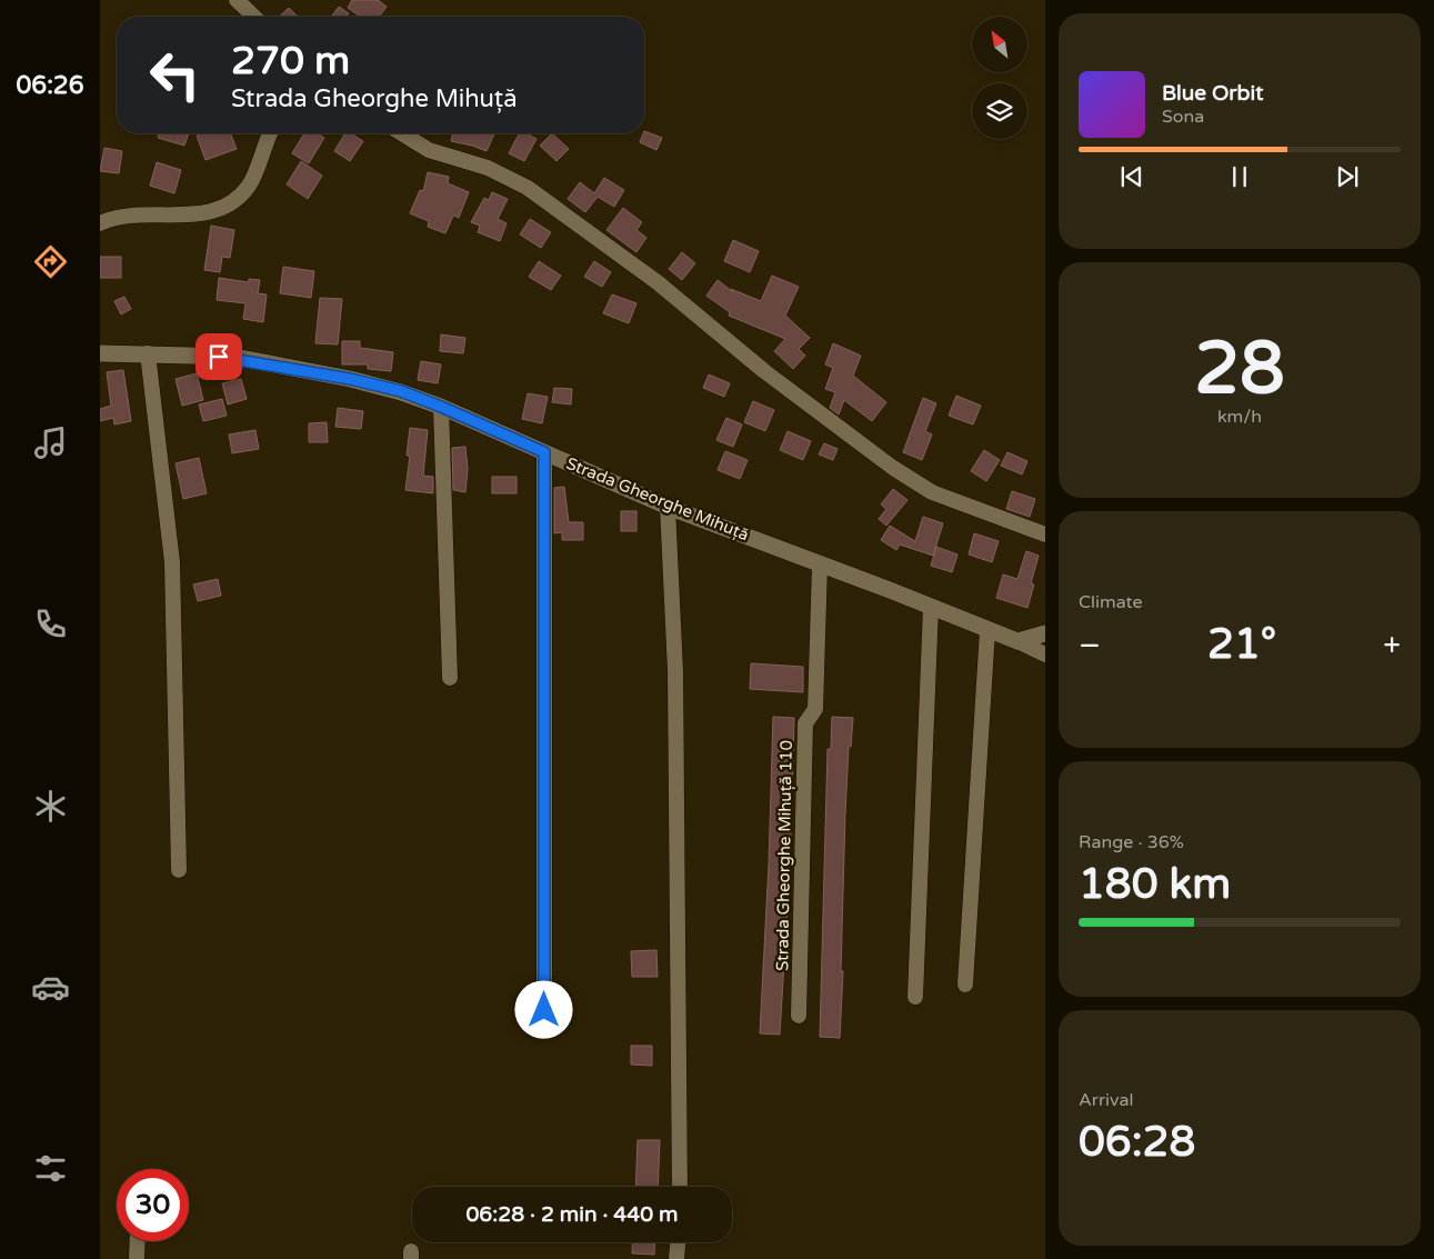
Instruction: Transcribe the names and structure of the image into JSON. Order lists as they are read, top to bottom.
{
  "streets": {
    "street": ["Strada Gheorghe Mihuță", "Strada Gheorghe Mihuță 110"]
  },
  "crossings": [
    ["Strada Gheorghe Mihuță", "Strada Gheorghe Mihuță 110"]
  ],
  "north": "top left",
  "page": {
    "tabs": "06:26",
    "turn": ["270 m", "Strada Gheorghe Mihuță"],
    "song": ["Blue Orbit", "Sona"],
    "tile": [
      ["28", "km/h"],
      "Climate",
      ["Range · 36%", "180 km"],
      ["Arrival", "06:28"]
    ],
    "heat": ["−", "21°", "+"],
    "limit": "30",
    "trip": "06:28 · 2 min · 440 m"
  }
}
